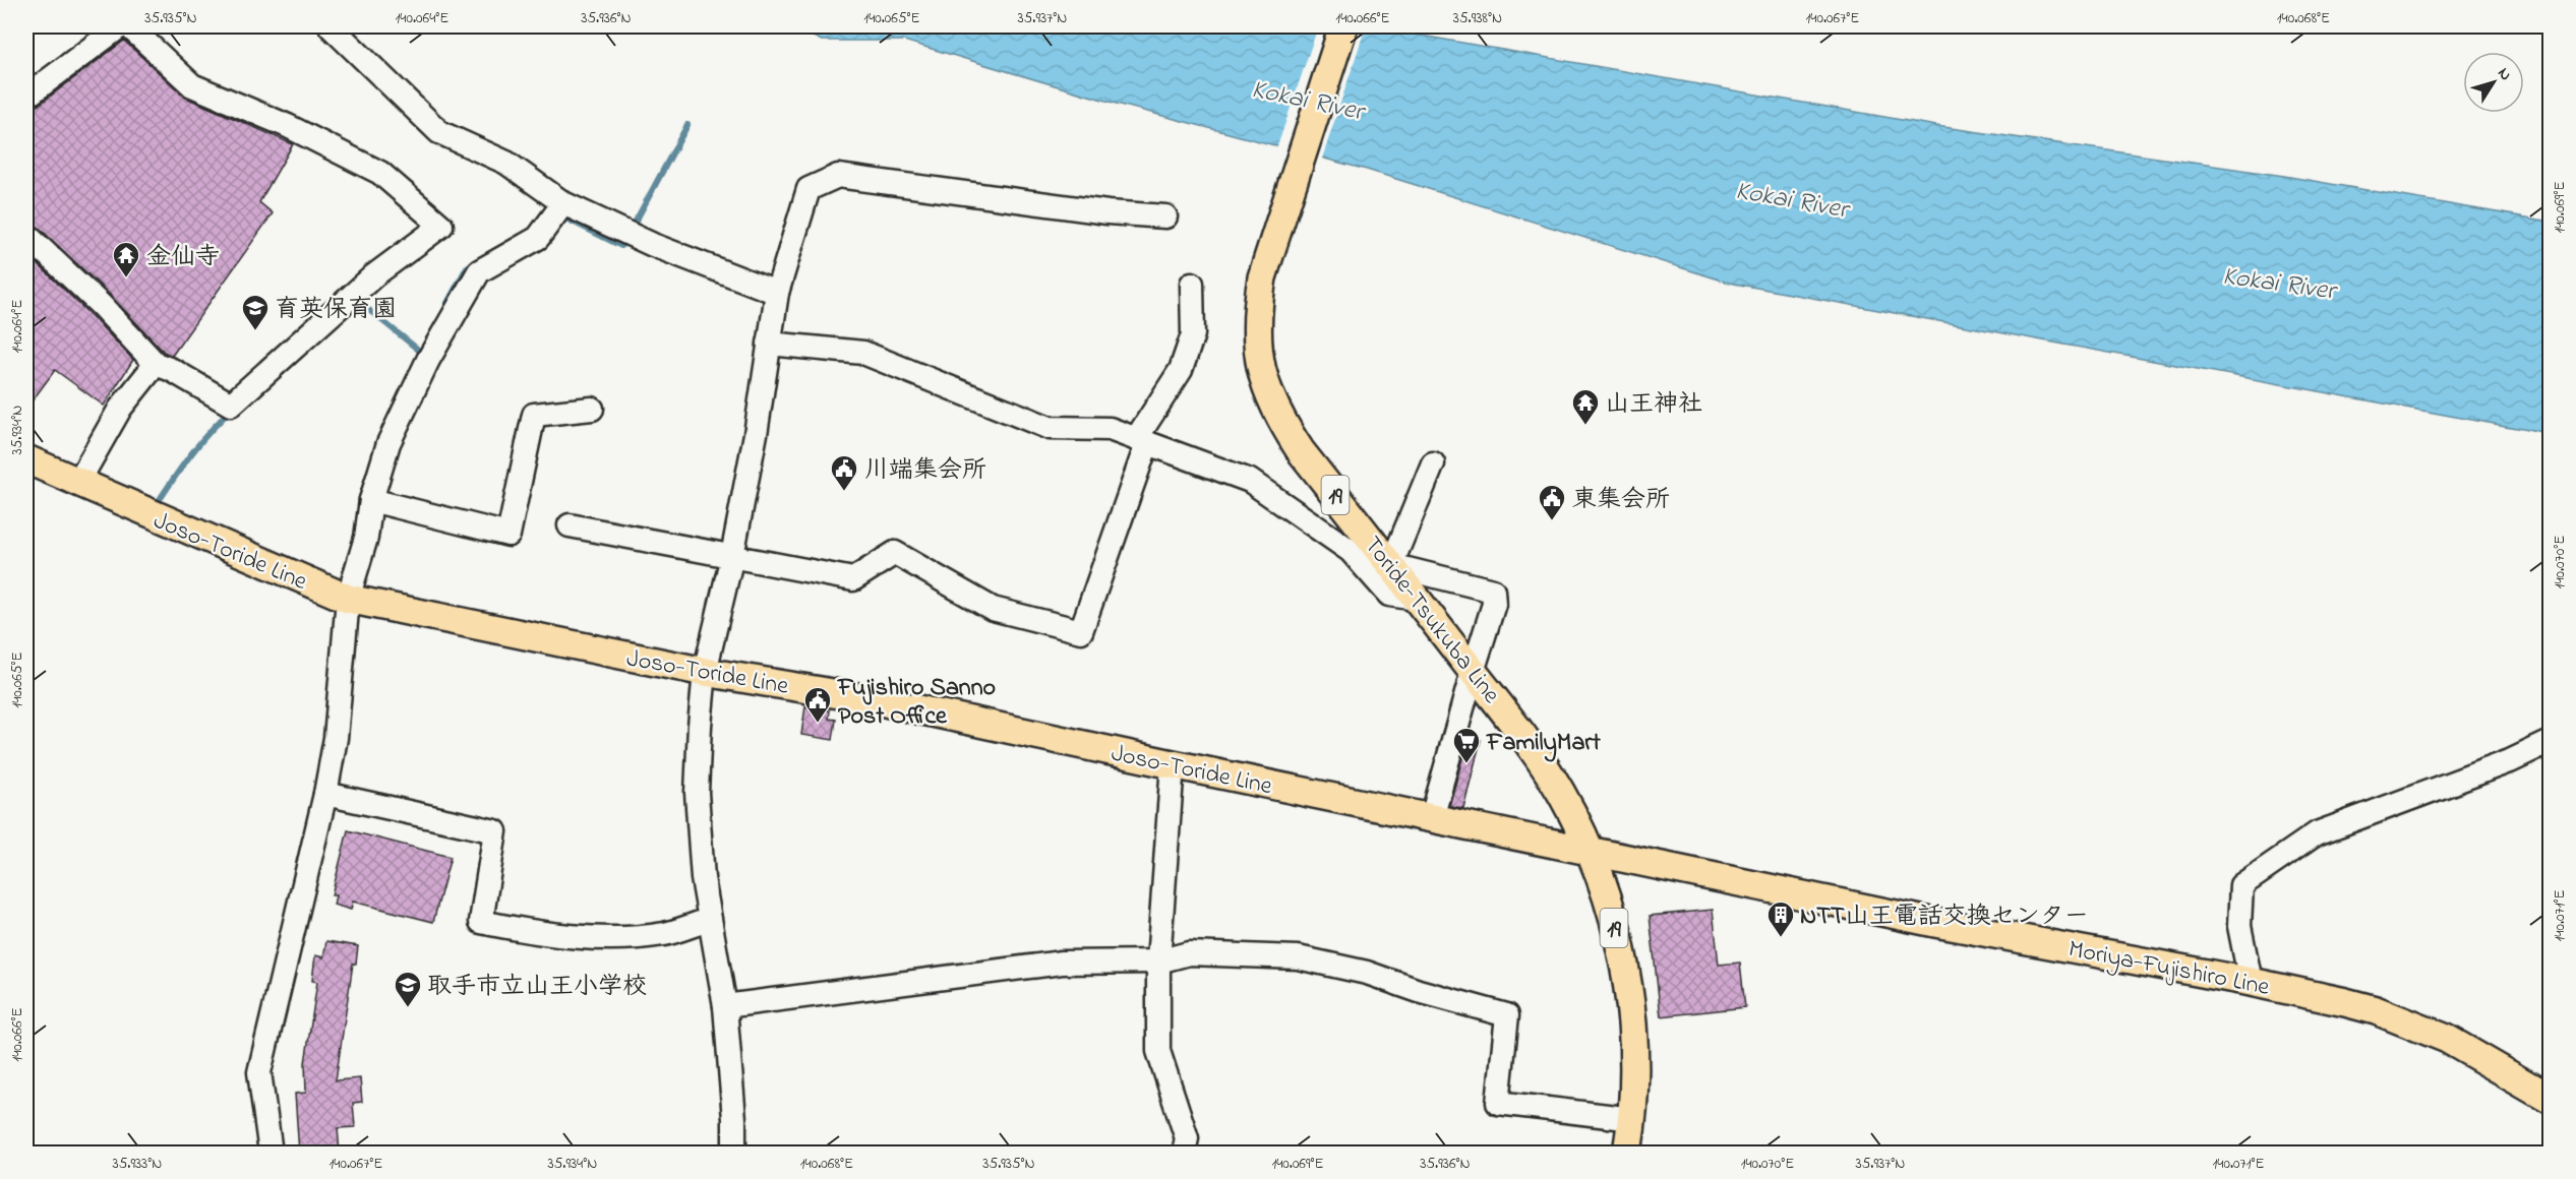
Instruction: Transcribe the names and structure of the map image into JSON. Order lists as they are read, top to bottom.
{
  "streets": {
    "main road": [
      "19",
      "Joso-Toride Line",
      "Toride-Tsukuba Line",
      "Moriya-Fujishiro Line"
    ]
  },
  "crossings": [
    ["Joso-Toride Line", "Toride-Tsukuba Line"],
    ["Joso-Toride Line", "Moriya-Fujishiro Line"],
    ["Toride-Tsukuba Line", "Moriya-Fujishiro Line"]
  ],
  "water": ["Kokai River"],
  "places": {
    "temple": ["金仙寺", "山王神社"],
    "school or university": ["育英保育園", "取手市立山王小学校"],
    "public building": ["川端集会所", "東集会所", "Fujishiro Sanno Post Office"],
    "supermarket": ["FamilyMart"],
    "building": ["NTT山王電話交換センター"]
  },
  "north": "top right",
  "coordinates": [
    "35.935°N",
    "140.064°E",
    "35.936°N",
    "140.065°E",
    "35.937°N",
    "140.066°E",
    "35.938°N",
    "140.067°E",
    "140.068°E",
    "140.069°E",
    "35.934°N",
    "140.070°E",
    "140.071°E",
    "35.933°N"
  ]
}
